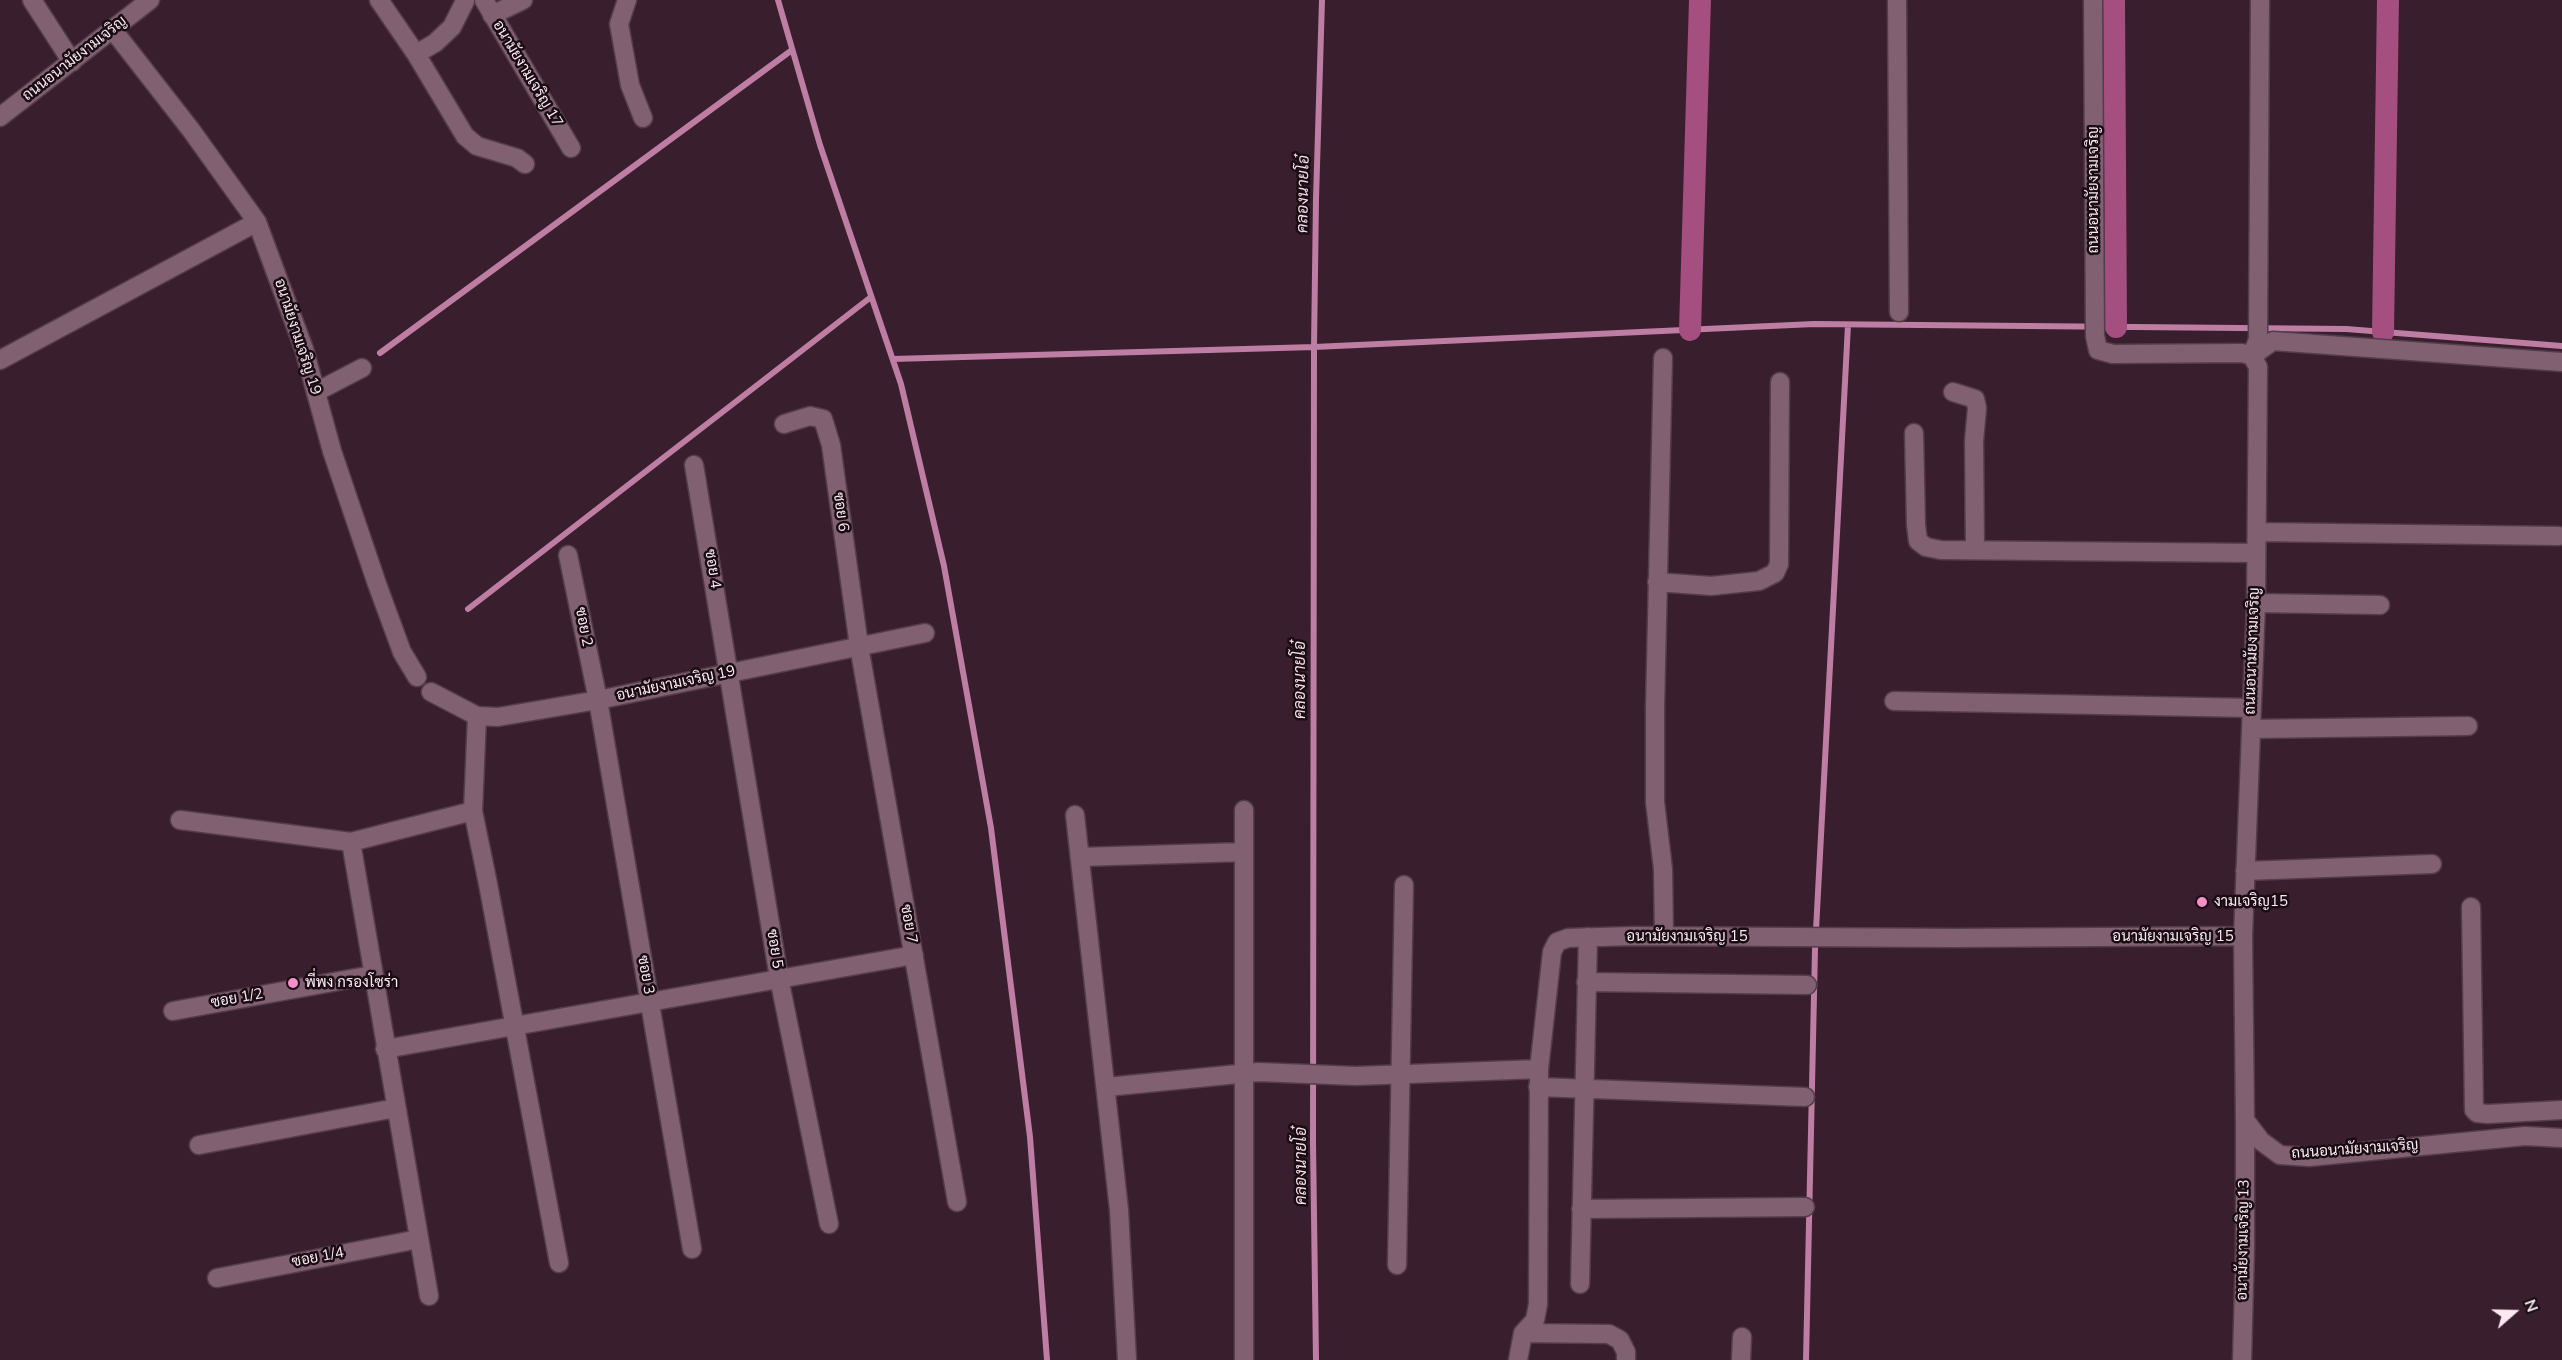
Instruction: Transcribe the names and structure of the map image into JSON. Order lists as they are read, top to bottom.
{
  "streets": {
    "street": [
      "ถนนอนามัยงามเจริญ",
      "อนามัยงามเจริญ 17",
      "อนามัยงามเจริญ 19",
      "ซอย 6",
      "ซอย 4",
      "ซอย 2",
      "ซอย 7",
      "อนามัยงามเจริญ 15",
      "ซอย 5",
      "ซอย 3",
      "ซอย 1/2",
      "อนามัยงามเจริญ 13",
      "ซอย 1/4"
    ]
  },
  "crossings": [
    ["ถนนอนามัยงามเจริญ", "อนามัยงามเจริญ 19"],
    ["ถนนอนามัยงามเจริญ", "อนามัยงามเจริญ 15"],
    ["ถนนอนามัยงามเจริญ", "อนามัยงามเจริญ 13"],
    ["อนามัยงามเจริญ 19", "ซอย 6"],
    ["อนามัยงามเจริญ 19", "ซอย 4"],
    ["อนามัยงามเจริญ 19", "ซอย 2"],
    ["อนามัยงามเจริญ 19", "ซอย 7"],
    ["อนามัยงามเจริญ 19", "ซอย 5"],
    ["อนามัยงามเจริญ 19", "ซอย 3"],
    ["ซอย 6", "ซอย 7"],
    ["ซอย 4", "ซอย 5"],
    ["ซอย 2", "ซอย 3"]
  ],
  "water": ["คลองนายโอ๋"],
  "places": ["งามเจริญ15", "พี่พง กรองโซร่า"],
  "north": "right"
}
